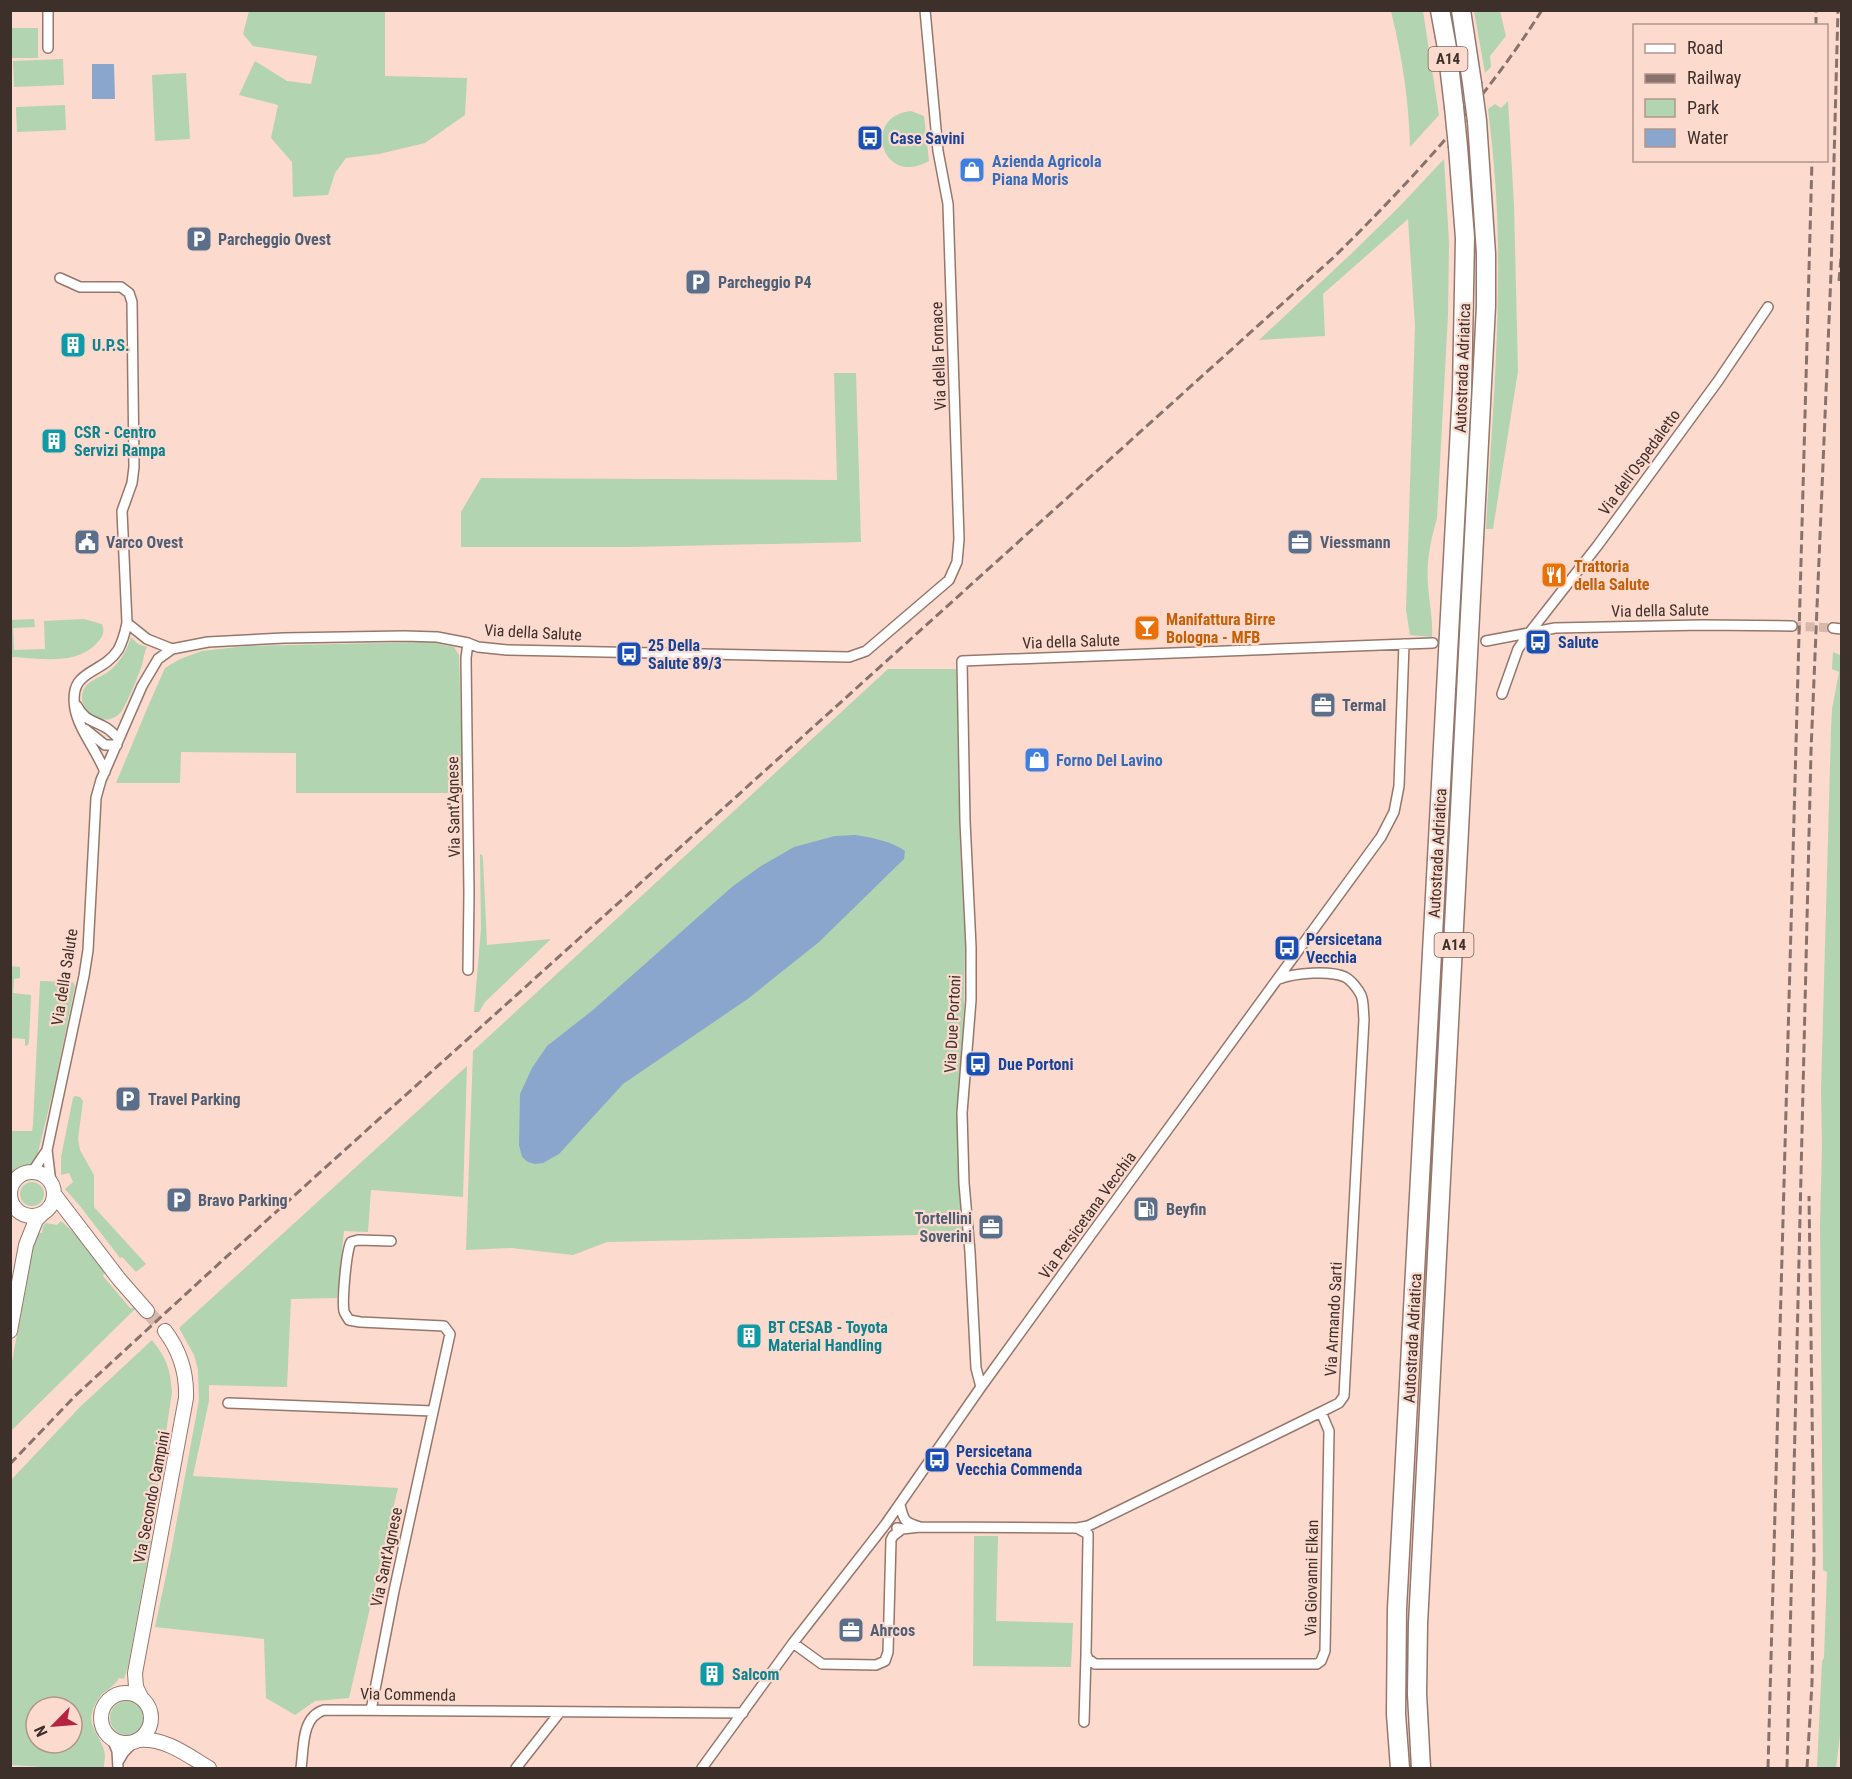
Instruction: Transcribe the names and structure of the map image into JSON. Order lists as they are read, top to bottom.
{
  "streets": {
    "highway": ["A14", "Autostrada Adriatica"],
    "street": [
      "Via della Fornace",
      "Via dell'Ospedaletto",
      "Via della Salute",
      "Via Sant'Agnese",
      "Via Due Portoni",
      "Via Persicetana Vecchia",
      "Via Armando Sarti",
      "Via Secondo Campini",
      "Via Giovanni Elkan",
      "Via Commenda"
    ]
  },
  "crossings": [
    ["Via della Fornace", "Via della Salute"],
    ["Via dell'Ospedaletto", "Via della Salute"],
    ["Via della Salute", "Via Sant'Agnese"],
    ["Via della Salute", "Via Due Portoni"],
    ["Via della Salute", "Via Persicetana Vecchia"],
    ["Via Sant'Agnese", "Via Commenda"],
    ["Via Due Portoni", "Via Persicetana Vecchia"],
    ["Via Persicetana Vecchia", "Via Armando Sarti"],
    ["Via Persicetana Vecchia", "Via Commenda"],
    ["Via Armando Sarti", "Via Giovanni Elkan"]
  ],
  "places": {
    "bus stop": [
      "Case Savini",
      "Salute",
      "25 Della Salute 89/3",
      "Persicetana Vecchia",
      "Due Portoni",
      "Persicetana Vecchia Commenda"
    ],
    "shop": ["Azienda Agricola Piana Moris", "Forno Del Lavino"],
    "parking": [
      "Parcheggio Ovest",
      "Parcheggio P4",
      "Travel Parking",
      "Bravo Parking"
    ],
    "building": [
      "U.P.S.",
      "CSR - Centro Servizi Rampa",
      "BT CESAB - Toyota Material Handling",
      "Salcom"
    ],
    "public building": ["Varco Ovest"],
    "office": [
      "Viessmann",
      "Termal",
      "Tortellini Soverini",
      "Ahrcos"
    ],
    "restaurant": ["Trattoria della Salute"],
    "bar": ["Manifattura Birre Bologna - MFB"],
    "fuel station": ["Beyfin"]
  },
  "legend": [
    "Road",
    "Railway",
    "Park",
    "Water"
  ],
  "north": "bottom left"
}
